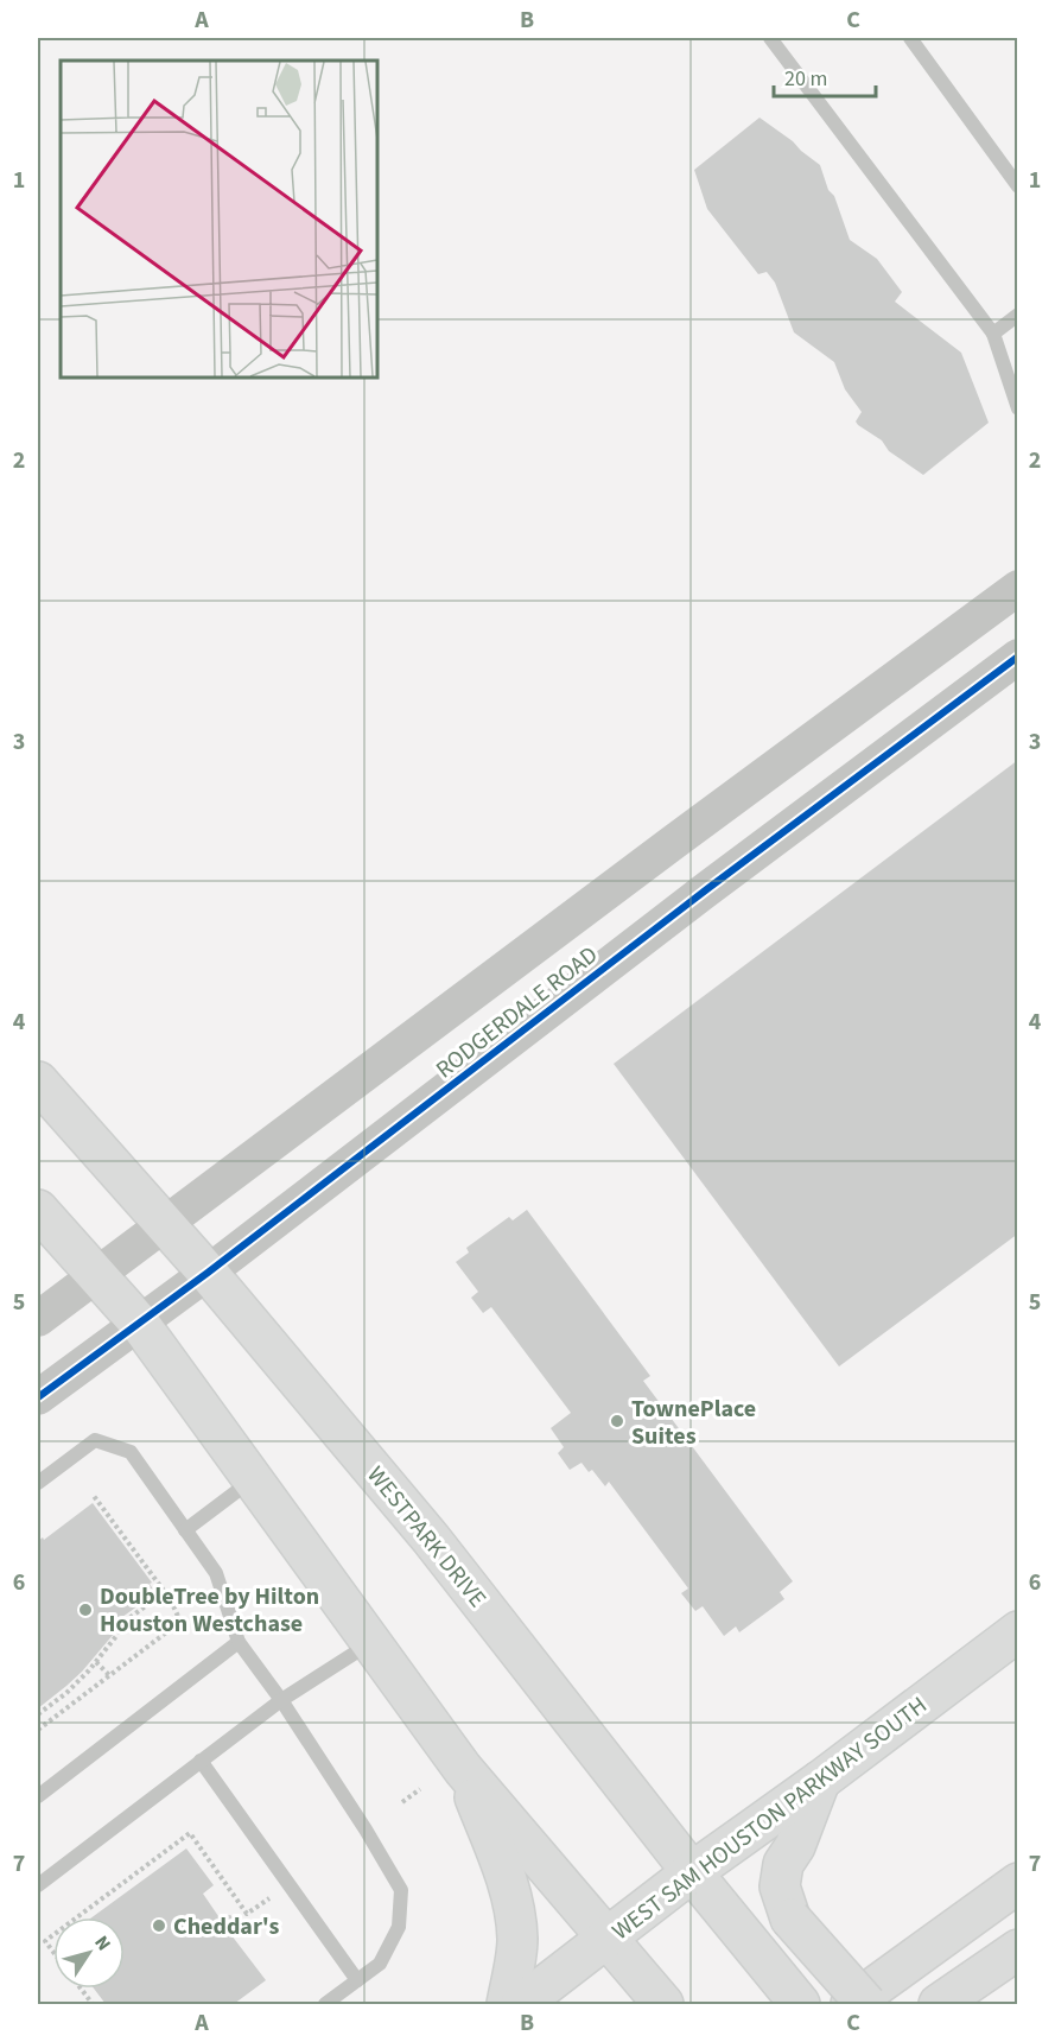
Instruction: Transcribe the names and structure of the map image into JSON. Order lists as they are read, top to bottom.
{
  "streets": {
    "main road": ["WESTPARK DRIVE", "WEST SAM HOUSTON PARKWAY SOUTH"],
    "street": ["RODGERDALE ROAD"]
  },
  "crossings": [
    ["RODGERDALE ROAD", "WESTPARK DRIVE"],
    ["WESTPARK DRIVE", "WEST SAM HOUSTON PARKWAY SOUTH"]
  ],
  "places": ["TownePlace Suites", "DoubleTree by Hilton Houston Westchase", "Cheddar's"],
  "scale_bar": "20 m",
  "north": "top right",
  "grid": {
    "columns": ["A", "B", "C"],
    "rows": [
      "1",
      "2",
      "3",
      "4",
      "5",
      "6",
      "7"
    ]
  }
}
